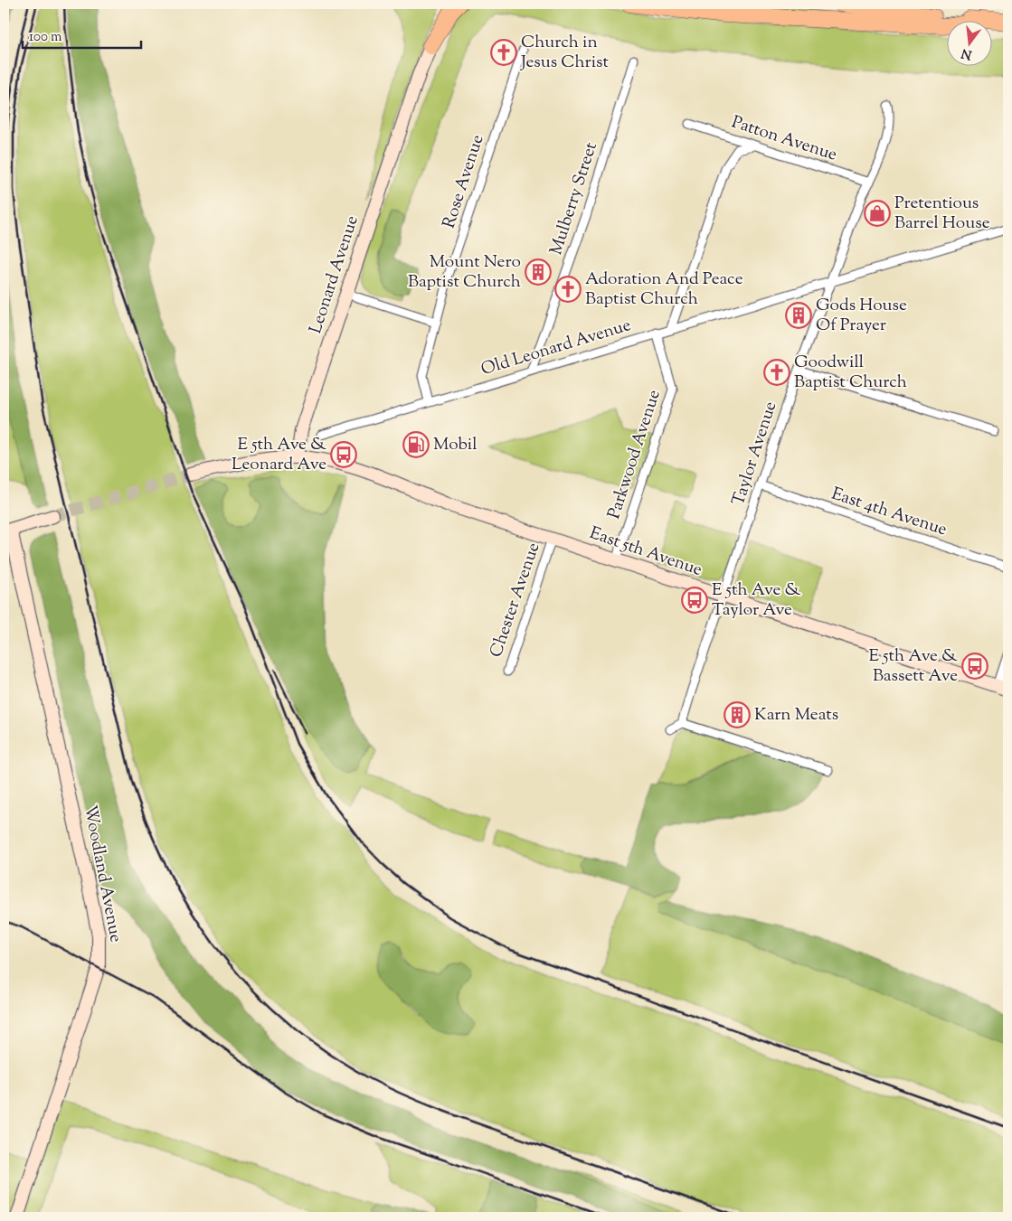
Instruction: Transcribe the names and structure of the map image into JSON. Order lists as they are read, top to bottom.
{
  "streets": {
    "main road": ["Leonard Avenue", "East 5th Avenue", "Woodland Avenue"],
    "street": [
      "Patton Avenue",
      "Rose Avenue",
      "Mulberry Street",
      "Old Leonard Avenue",
      "Taylor Avenue",
      "Parkwood Avenue",
      "East 4th Avenue",
      "Chester Avenue"
    ]
  },
  "crossings": [
    ["Patton Avenue", "Taylor Avenue"],
    ["Rose Avenue", "Old Leonard Avenue"],
    ["Mulberry Street", "Old Leonard Avenue"],
    ["Leonard Avenue", "East 5th Avenue"],
    ["Old Leonard Avenue", "Taylor Avenue"],
    ["Old Leonard Avenue", "Parkwood Avenue"],
    ["Taylor Avenue", "East 4th Avenue"],
    ["Taylor Avenue", "East 5th Avenue"],
    ["Parkwood Avenue", "East 5th Avenue"],
    ["East 5th Avenue", "Chester Avenue"]
  ],
  "places": {
    "church": ["Church in Jesus Christ", "Adoration And Peace Baptist Church", "Goodwill Baptist Church"],
    "shop": ["Pretentious Barrel House"],
    "building": ["Mount Nero Baptist Church", "Gods House Of Prayer", "Karn Meats"],
    "fuel station": ["Mobil"],
    "bus stop": ["E 5th Ave & Leonard Ave", "E 5th Ave & Taylor Ave", "E 5th Ave & Bassett Ave"]
  },
  "scale_bar": "100 m",
  "north": "bottom"
}
